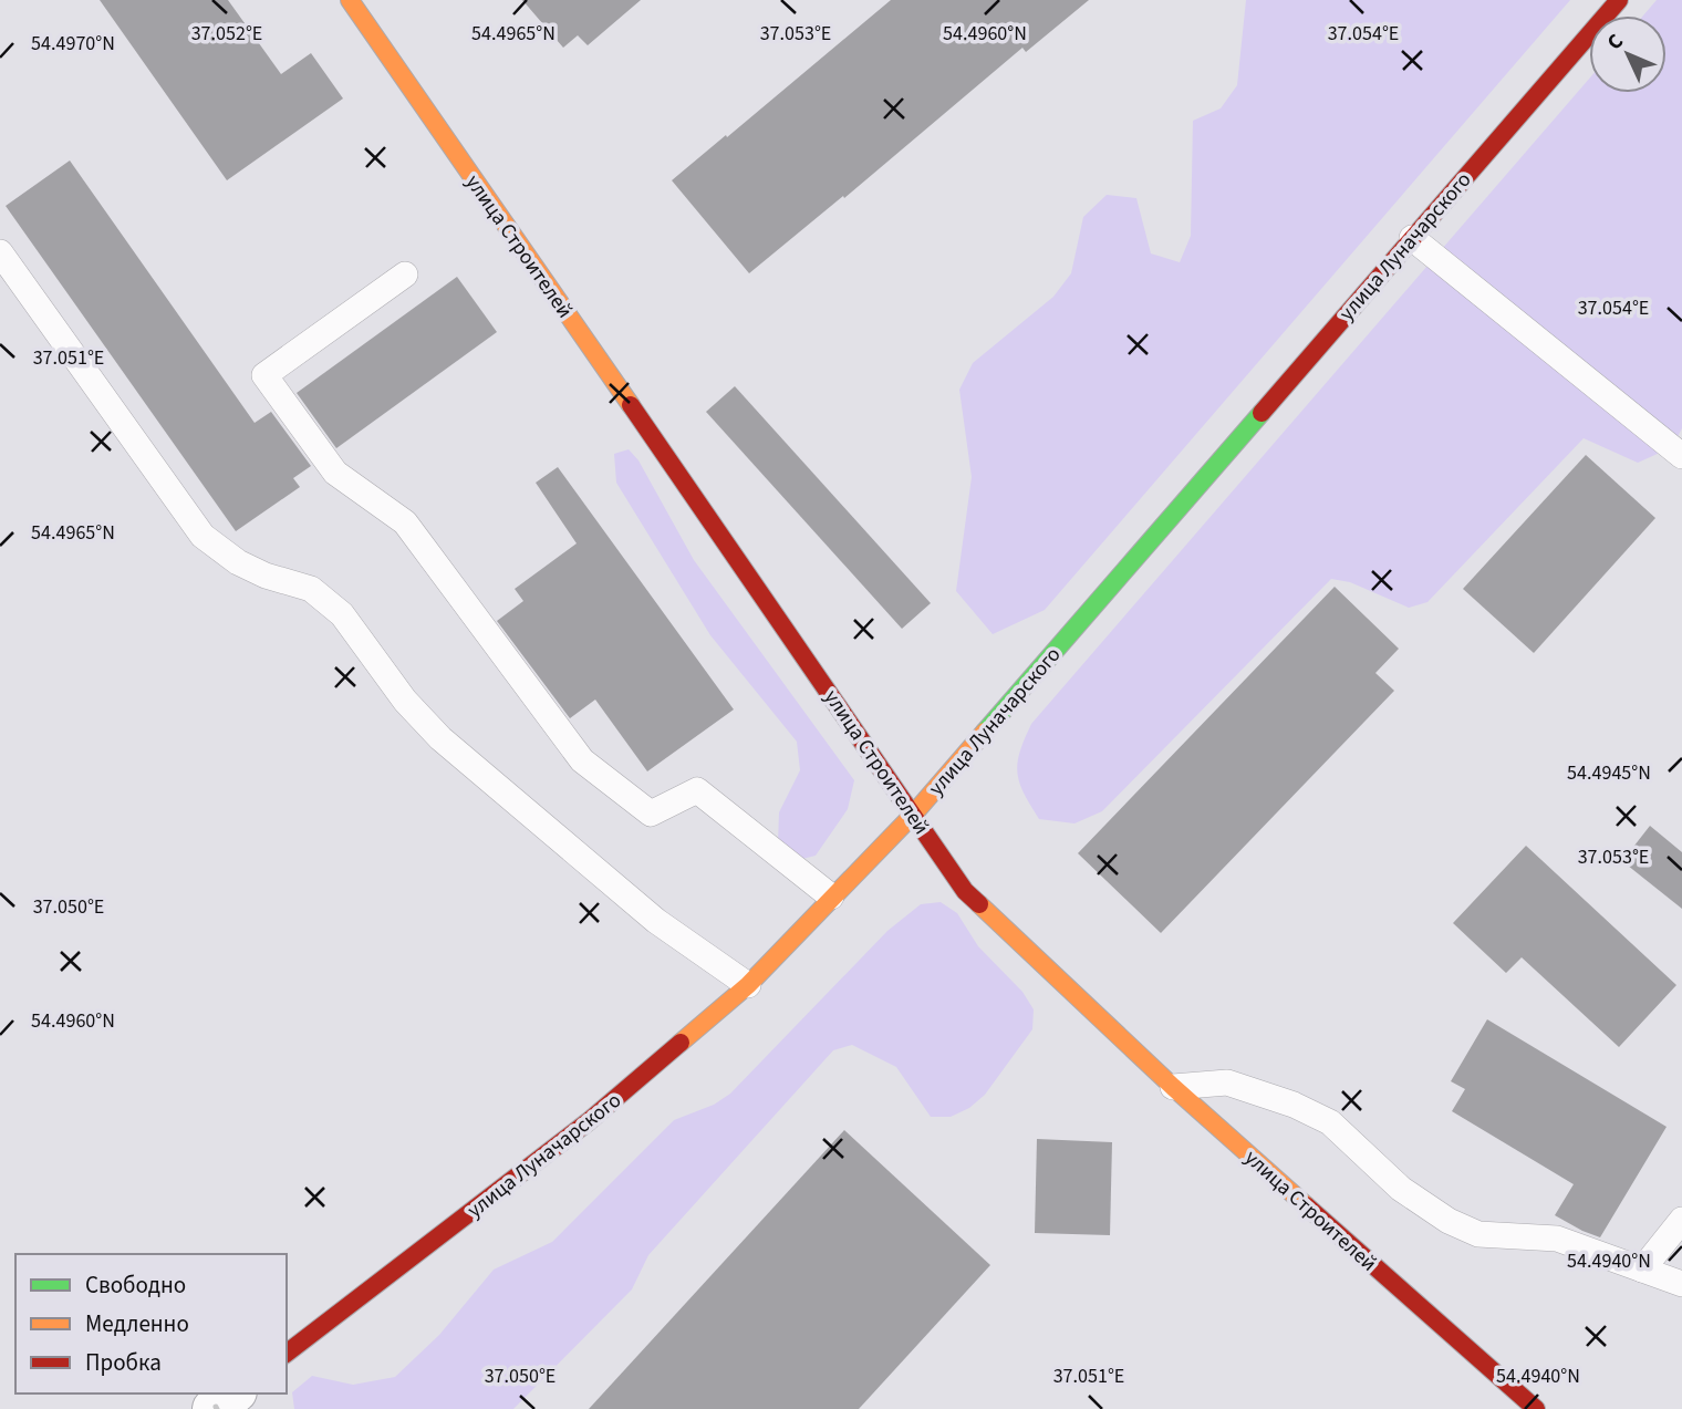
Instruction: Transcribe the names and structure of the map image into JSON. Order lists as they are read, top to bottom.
{
  "streets": {
    "main road": ["улица Строителей", "улица Луначарского"]
  },
  "crossings": [
    ["улица Строителей", "улица Луначарского"]
  ],
  "legend": ["Свободно", "Медленно", "Пробка"],
  "north": "top left",
  "coordinates": [
    "37.052°E",
    "37.053°E",
    "37.054°E",
    "54.4965°N",
    "54.4960°N",
    "54.4970°N",
    "37.051°E",
    "54.4945°N",
    "37.050°E",
    "54.4940°N"
  ]
}
